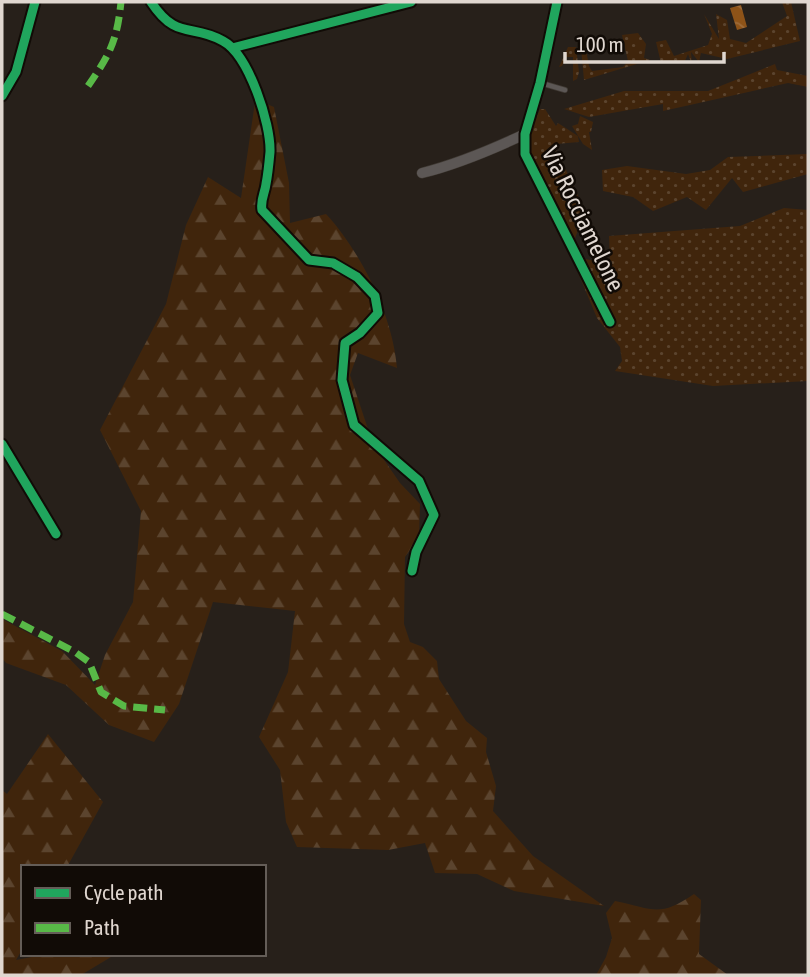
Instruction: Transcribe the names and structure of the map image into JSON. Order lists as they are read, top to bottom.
{
  "streets": {
    "street": ["Via Rocciamelone"]
  },
  "legend": ["Cycle path", "Path"],
  "scale_bar": "100 m"
}
